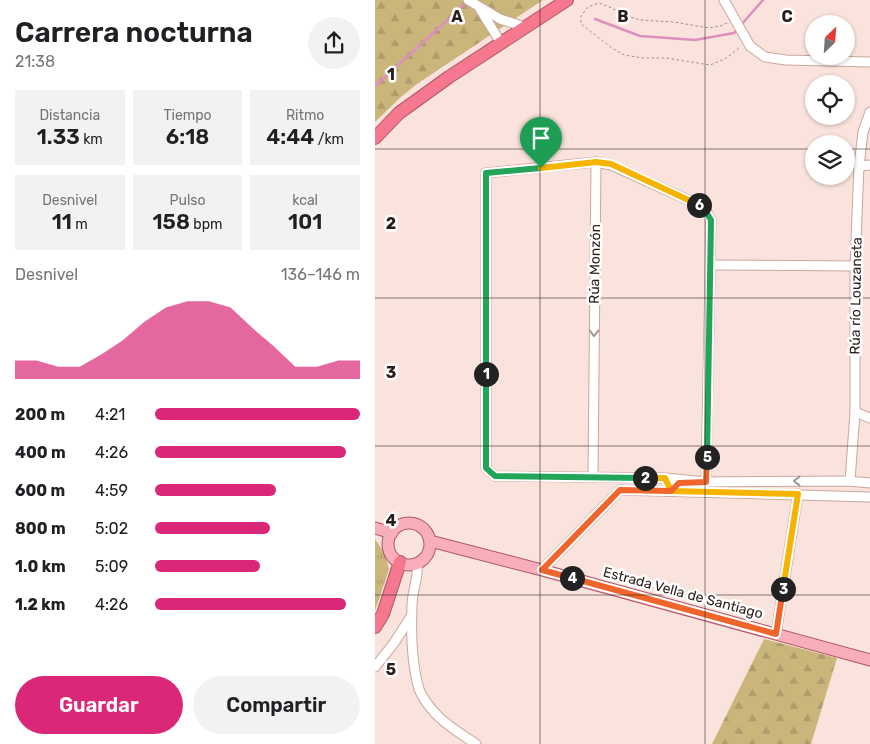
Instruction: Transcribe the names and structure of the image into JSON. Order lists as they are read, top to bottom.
{
  "streets": {
    "main road": ["Estrada Vella de Santiago"],
    "street": ["Rúa Monzón", "Rúa río Louzaneta"]
  },
  "one_way": ["Rúa Monzón"],
  "north": "top right",
  "page": {
    "heading": ["Carrera nocturna", "21:38"],
    "stats": [
      ["Distancia", "1.33 km"],
      ["Tiempo", "6:18"],
      ["Ritmo", "4:44 /km"],
      ["Desnivel", "11 m"],
      ["Pulso", "158 bpm"],
      ["kcal", "101"]
    ],
    "pins": [
      "6",
      "1",
      "5",
      "2",
      "4",
      "3"
    ],
    "chart": ["Desnivel", "136–146 m"],
    "list": [
      {
        "name": "200 m",
        "note": "4:21"
      },
      {
        "name": "400 m",
        "note": "4:26"
      },
      {
        "name": "600 m",
        "note": "4:59"
      },
      {
        "name": "800 m",
        "note": "5:02"
      },
      {
        "name": "1.0 km",
        "note": "5:09"
      },
      {
        "name": "1.2 km",
        "note": "4:26"
      }
    ],
    "buttons": ["Guardar", "Compartir"]
  },
  "grid": {
    "columns": ["A", "B", "C"],
    "rows": [
      "1",
      "2",
      "3",
      "4",
      "5"
    ]
  }
}
